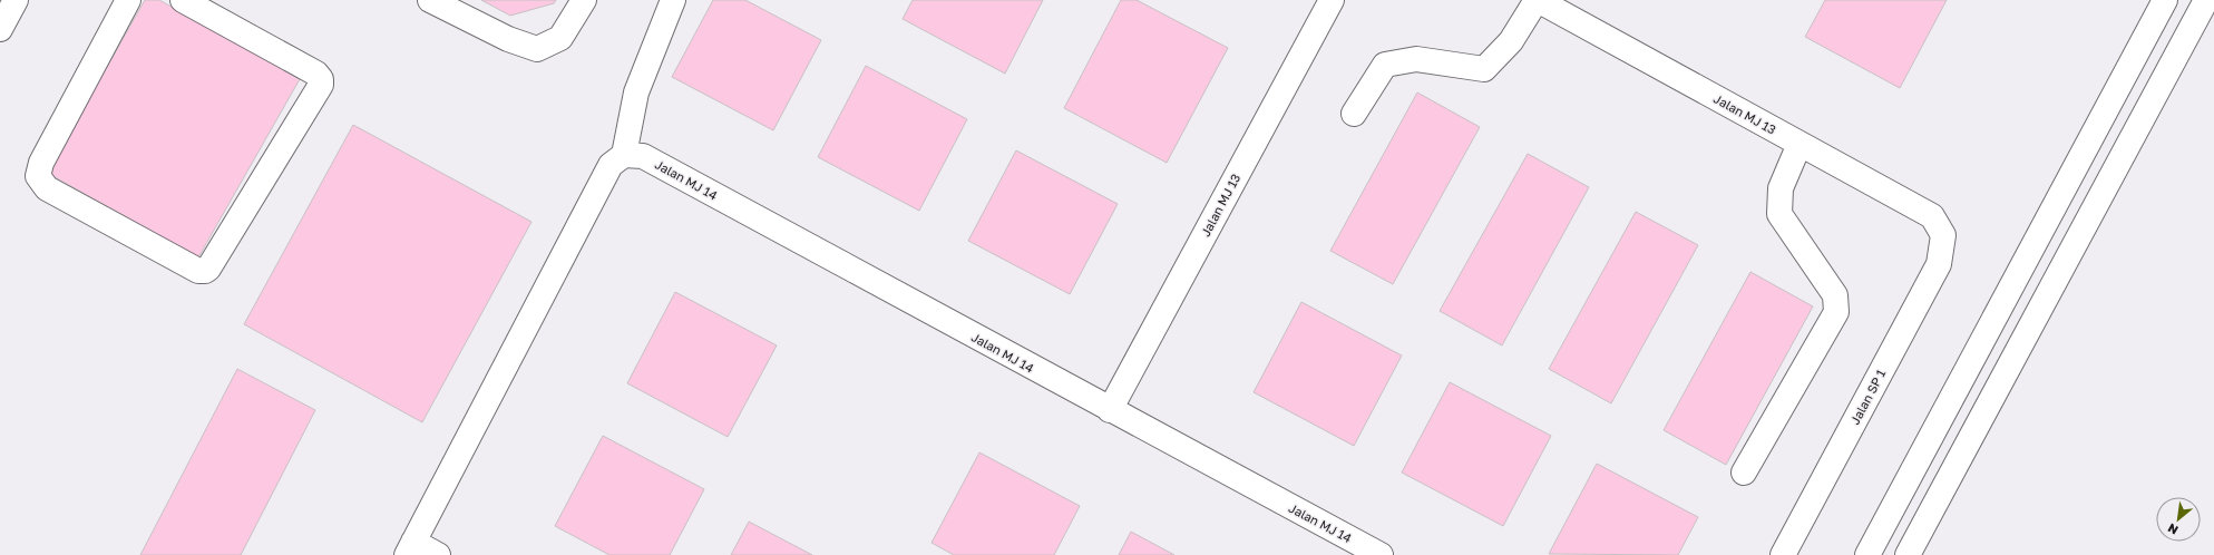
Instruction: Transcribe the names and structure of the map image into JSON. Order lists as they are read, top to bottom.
{
  "streets": {
    "street": ["Jalan MJ 13", "Jalan MJ 14", "Jalan SP 1"]
  },
  "crossings": [
    ["Jalan MJ 13", "Jalan MJ 14"],
    ["Jalan MJ 13", "Jalan SP 1"]
  ],
  "north": "bottom left"
}
